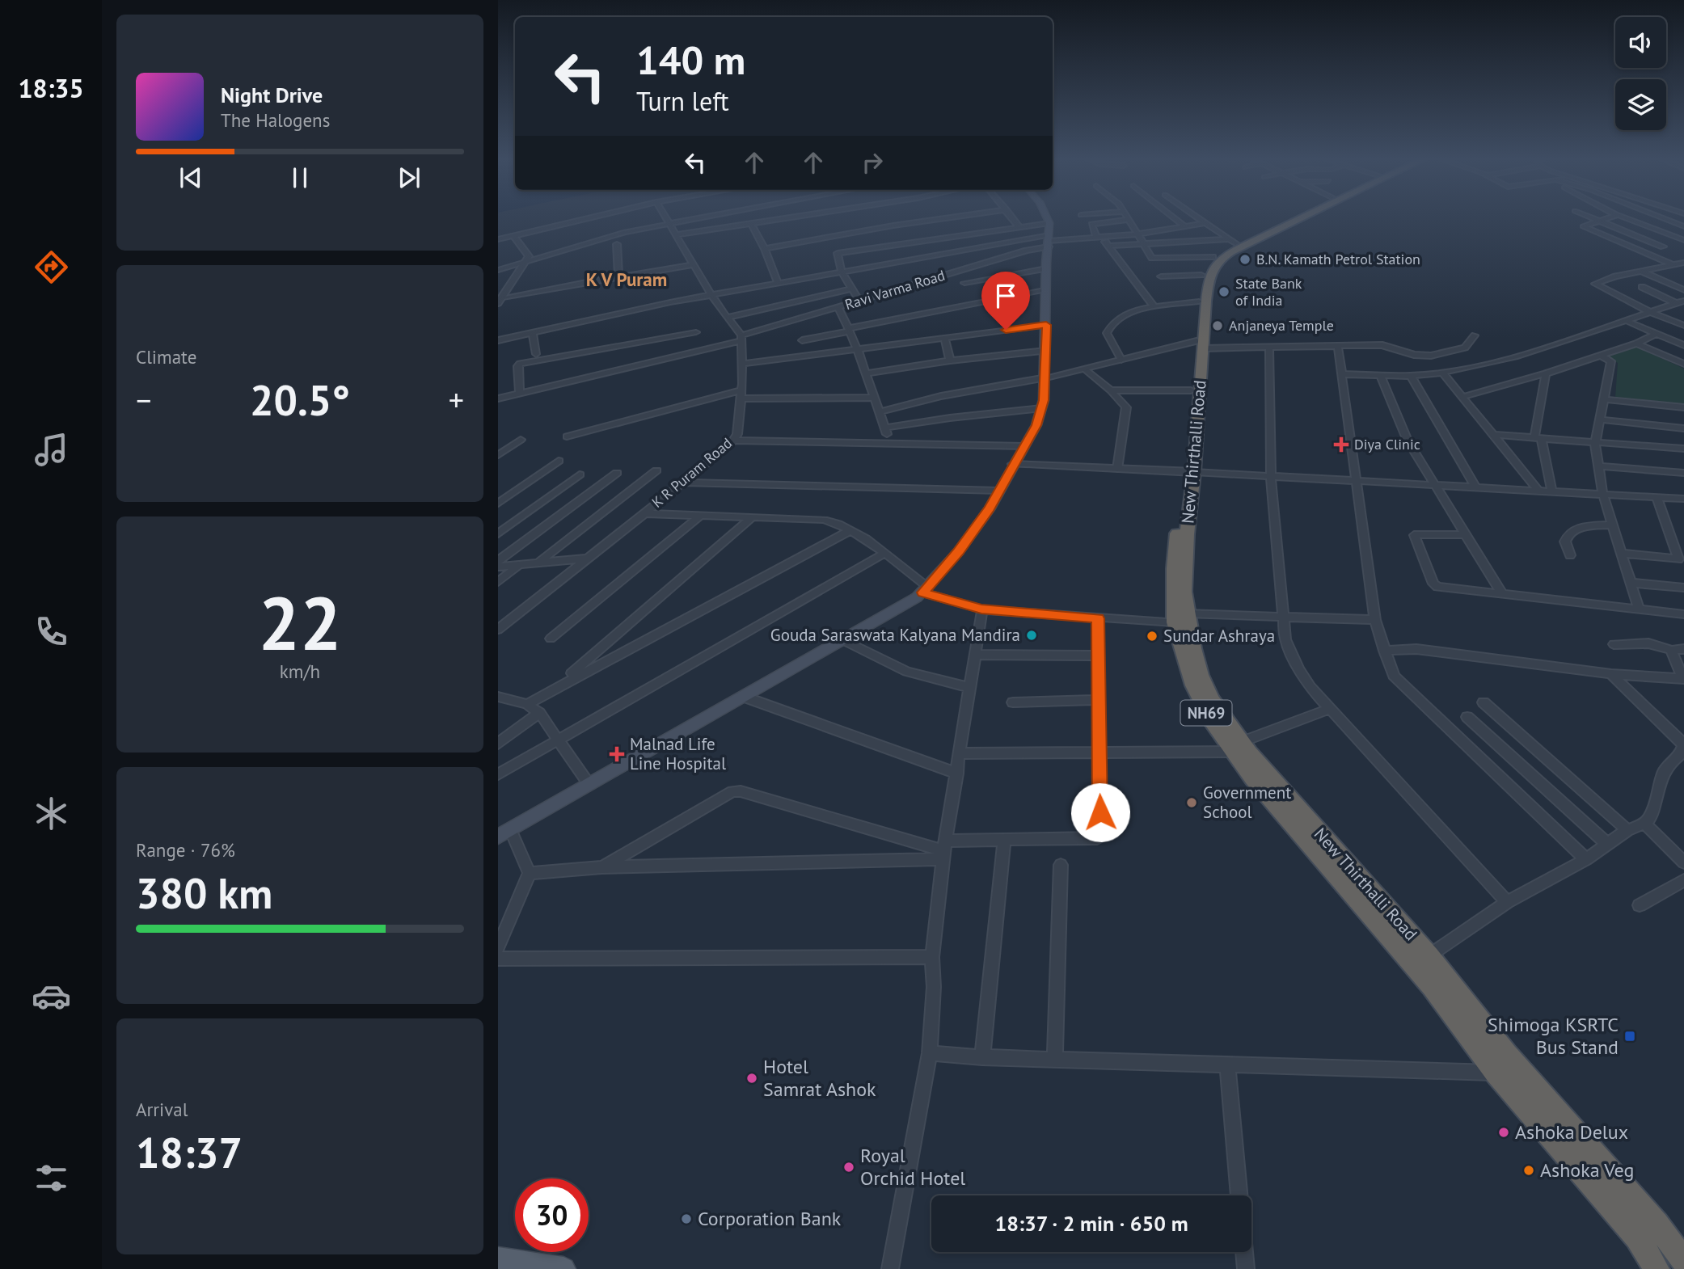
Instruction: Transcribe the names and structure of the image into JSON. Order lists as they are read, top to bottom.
{
  "streets": {
    "highway": ["New Thirthalli Road", "NH69"],
    "street": ["Ravi Varma Road", "K R Puram Road"]
  },
  "crossings": [
    ["Ravi Varma Road", "K R Puram Road"],
    ["New Thirthalli Road", "NH69"]
  ],
  "districts": ["K V Puram"],
  "places": {
    "other": [
      "B.N. Kamath Petrol Station",
      "State Bank of India",
      "Anjaneya Temple",
      "Gouda Saraswata Kalyana Mandira",
      "Sundar Ashraya",
      "Government School",
      "Hotel Samrat Ashok",
      "Ashoka Delux",
      "Royal Orchid Hotel",
      "Ashoka Veg",
      "Corporation Bank"
    ],
    "health": ["Diya Clinic", "Malnad Life Line Hospital"],
    "transit": ["Shimoga KSRTC Bus Stand"]
  },
  "page": {
    "tabs": "18:35",
    "turn": ["140 m", "Turn left"],
    "song": ["Night Drive", "The Halogens"],
    "tile": [
      "Climate",
      ["22", "km/h"],
      ["Range · 76%", "380 km"],
      ["Arrival", "18:37"]
    ],
    "heat": ["−", "20.5°", "+"],
    "limit": "30",
    "trip": "18:37 · 2 min · 650 m"
  }
}
